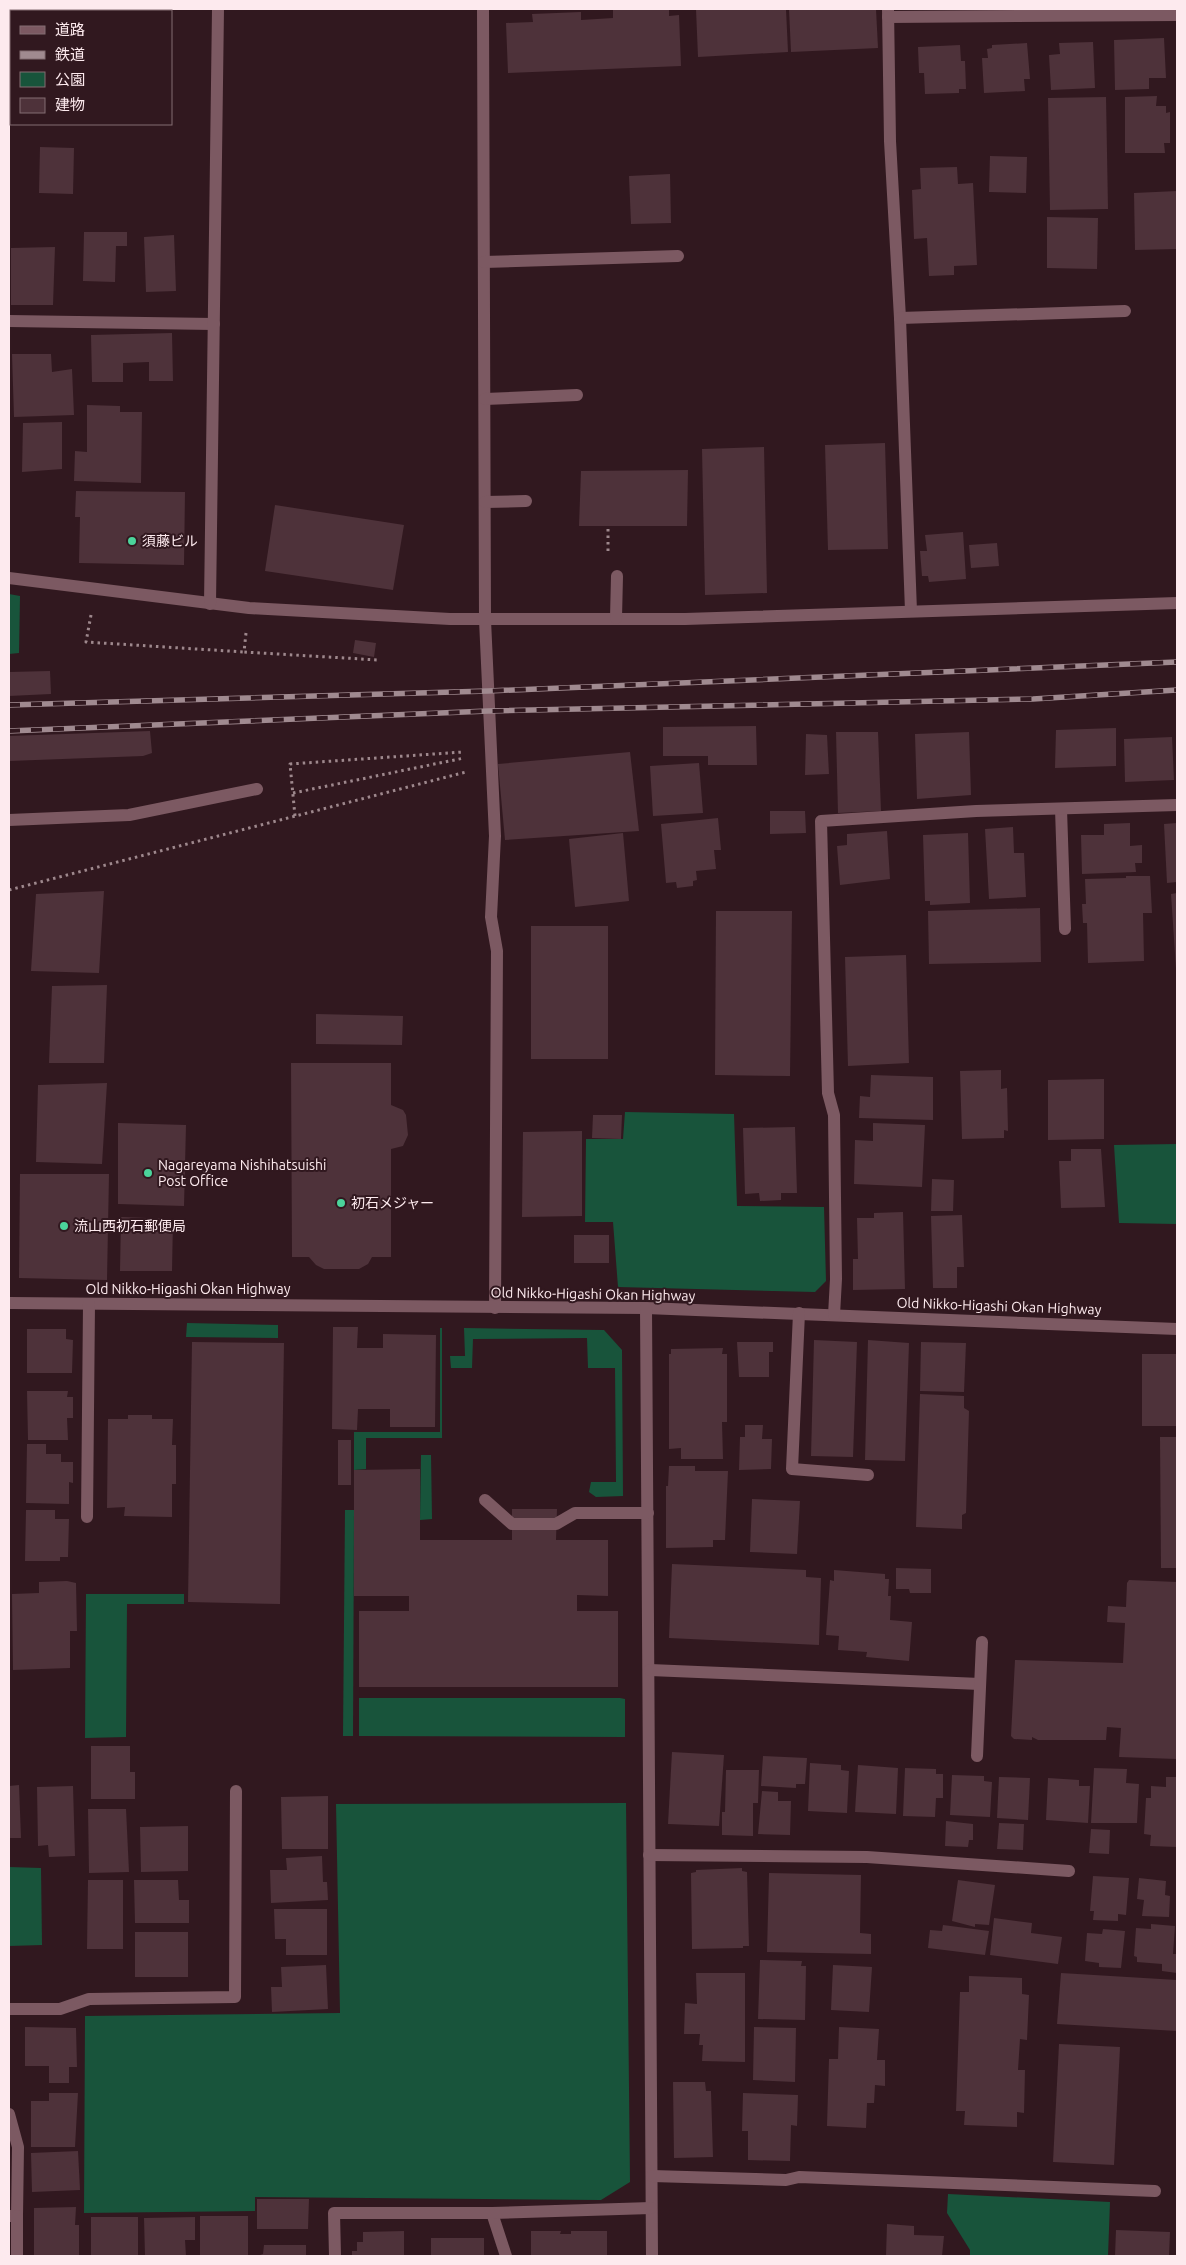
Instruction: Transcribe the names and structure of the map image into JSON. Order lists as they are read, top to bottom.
{
  "streets": {
    "street": ["Old Nikko-Higashi Okan Highway"]
  },
  "places": [
    "須藤ビル",
    "Nagareyama Nishihatsuishi Post Office",
    "初石メジャー",
    "流山西初石郵便局"
  ],
  "legend": [
    "道路",
    "鉄道",
    "公園",
    "建物"
  ]
}
